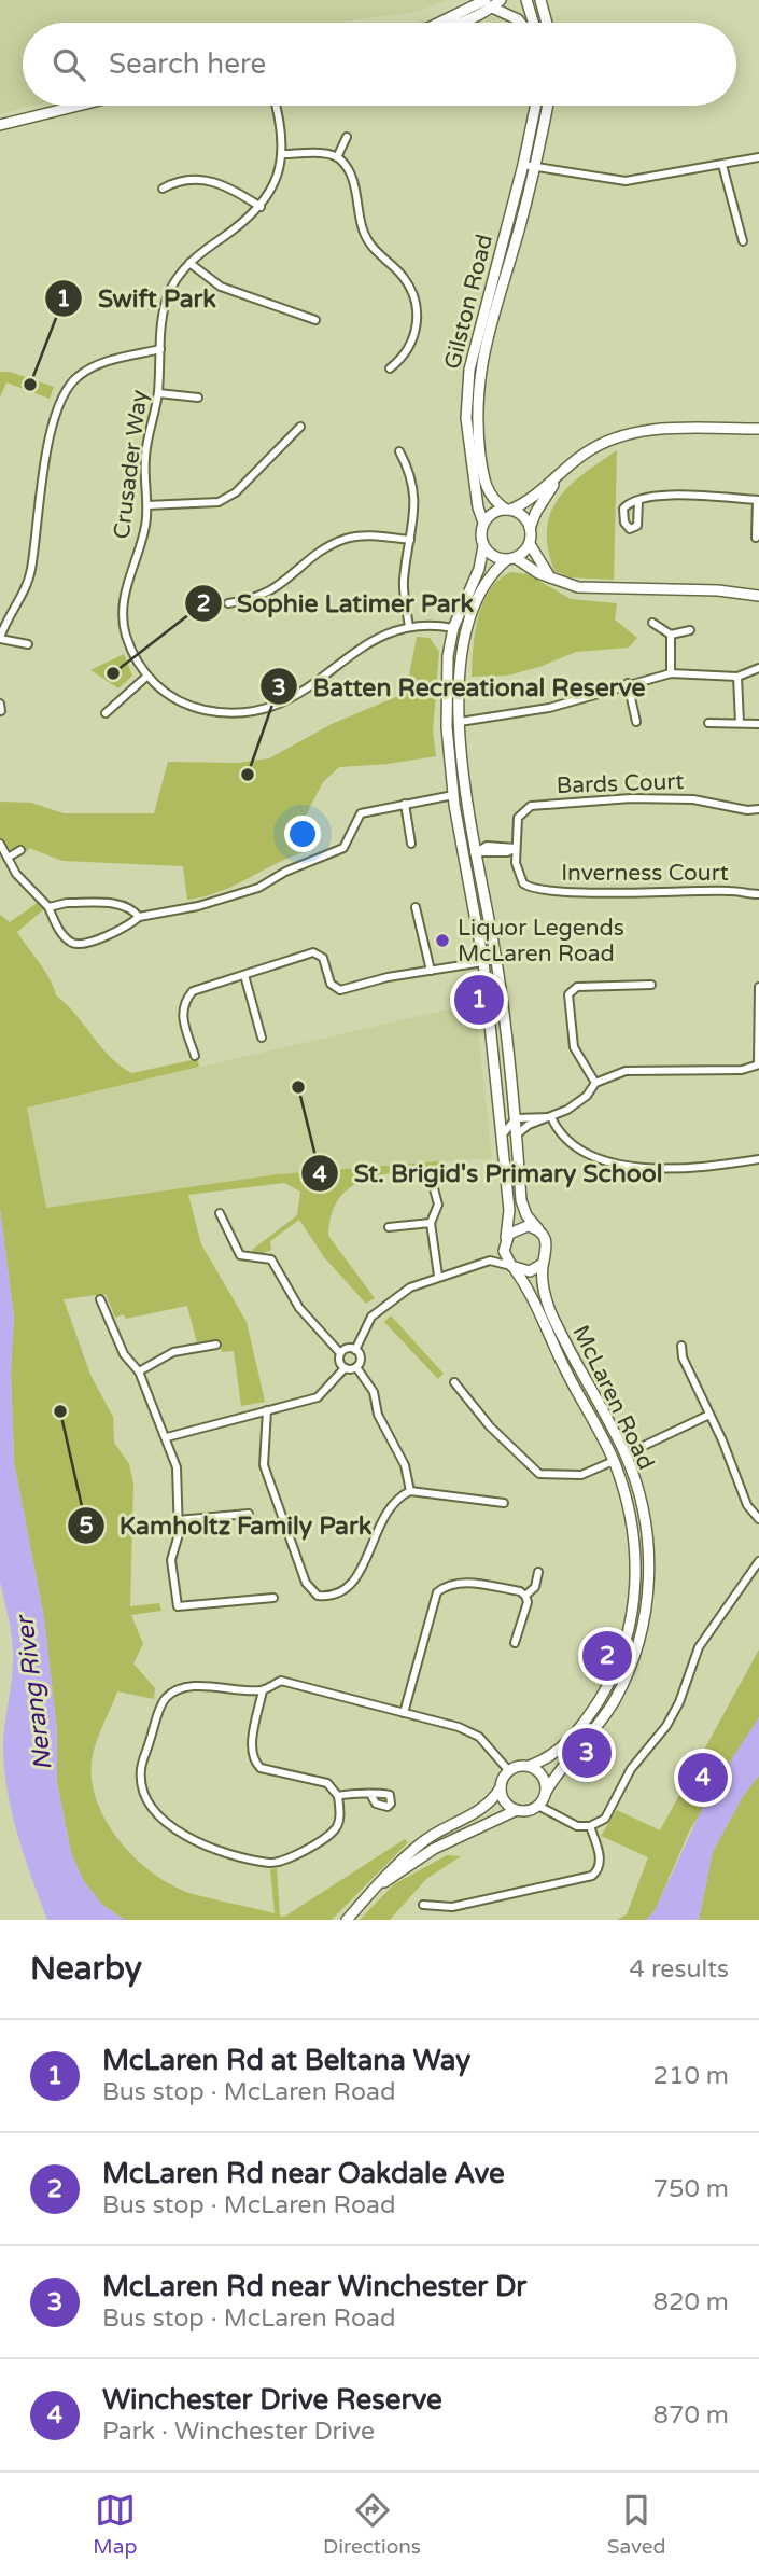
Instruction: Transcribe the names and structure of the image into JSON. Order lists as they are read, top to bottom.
{
  "streets": {
    "main road": ["Gilston Road", "McLaren Road"],
    "street": ["Crusader Way", "Bards Court", "Inverness Court"]
  },
  "crossings": [
    ["Bards Court", "Inverness Court"]
  ],
  "water": ["Nerang River"],
  "places": [
    "Swift Park",
    "Sophie Latimer Park",
    "Batten Recreational Reserve",
    "Liquor Legends McLaren Road",
    "St. Brigid's Primary School",
    "Kamholtz Family Park"
  ],
  "page": {
    "search": "Search here",
    "pins": [
      "1",
      "2",
      "3",
      "4"
    ],
    "heading": ["Nearby", "4 results"],
    "list": [
      {
        "mark": "1",
        "name": "McLaren Rd at Beltana Way",
        "note": "Bus stop · McLaren Road",
        "value": "210 m"
      },
      {
        "mark": "2",
        "name": "McLaren Rd near Oakdale Ave",
        "note": "Bus stop · McLaren Road",
        "value": "750 m"
      },
      {
        "mark": "3",
        "name": "McLaren Rd near Winchester Dr",
        "note": "Bus stop · McLaren Road",
        "value": "820 m"
      },
      {
        "mark": "4",
        "name": "Winchester Drive Reserve",
        "note": "Park · Winchester Drive",
        "value": "870 m"
      }
    ],
    "nav": ["Map", "Directions", "Saved"]
  }
}
